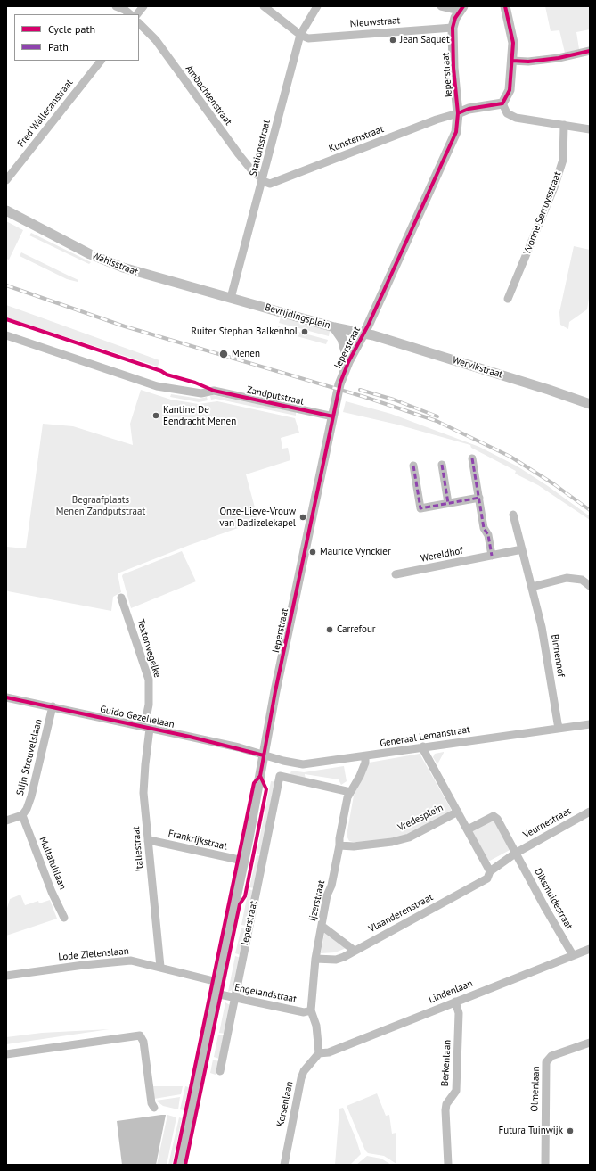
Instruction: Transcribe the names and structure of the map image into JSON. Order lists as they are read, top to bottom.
{
  "streets": {
    "street": [
      "Nieuwstraat",
      "Ieperstraat",
      "Ambachtenstraat",
      "Fred Wallecanstraat",
      "Kunstenstraat",
      "Stationsstraat",
      "Yvonne Serruysstraat",
      "Wahisstraat",
      "Bevrijdingsplein",
      "Wervikstraat",
      "Zandputstraat",
      "Wereldhof",
      "Textorwegelke",
      "Binnenhof",
      "Guido Gezellelaan",
      "Generaal Lemanstraat",
      "Stijn Streuvelslaan",
      "Vredesplein",
      "Veurnestraat",
      "Frankrijkstraat",
      "Italiestraat",
      "Multatulilaan",
      "Diksmuidestraat",
      "Ijzerstraat",
      "Vlaanderenstraat",
      "Lode Zielenslaan",
      "Lindenlaan",
      "Engelandstraat",
      "Berkenlaan",
      "Olmenlaan",
      "Kersenlaan"
    ]
  },
  "crossings": [
    ["Nieuwstraat", "Ieperstraat"],
    ["Nieuwstraat", "Stationsstraat"],
    ["Ieperstraat", "Kunstenstraat"],
    ["Ieperstraat", "Bevrijdingsplein"],
    ["Ieperstraat", "Wervikstraat"],
    ["Ieperstraat", "Zandputstraat"],
    ["Ieperstraat", "Guido Gezellelaan"],
    ["Ieperstraat", "Generaal Lemanstraat"],
    ["Ieperstraat", "Frankrijkstraat"],
    ["Ieperstraat", "Ijzerstraat"],
    ["Ieperstraat", "Lode Zielenslaan"],
    ["Ieperstraat", "Engelandstraat"],
    ["Ambachtenstraat", "Kunstenstraat"],
    ["Ambachtenstraat", "Stationsstraat"],
    ["Kunstenstraat", "Stationsstraat"],
    ["Stationsstraat", "Wahisstraat"],
    ["Stationsstraat", "Bevrijdingsplein"],
    ["Wahisstraat", "Bevrijdingsplein"],
    ["Bevrijdingsplein", "Wervikstraat"],
    ["Wereldhof", "Binnenhof"],
    ["Textorwegelke", "Guido Gezellelaan"],
    ["Textorwegelke", "Italiestraat"],
    ["Binnenhof", "Generaal Lemanstraat"],
    ["Guido Gezellelaan", "Generaal Lemanstraat"],
    ["Guido Gezellelaan", "Stijn Streuvelslaan"],
    ["Guido Gezellelaan", "Italiestraat"],
    ["Generaal Lemanstraat", "Vredesplein"],
    ["Generaal Lemanstraat", "Ijzerstraat"],
    ["Stijn Streuvelslaan", "Multatulilaan"],
    ["Vredesplein", "Ijzerstraat"],
    ["Veurnestraat", "Diksmuidestraat"],
    ["Veurnestraat", "Vlaanderenstraat"],
    ["Frankrijkstraat", "Italiestraat"],
    ["Italiestraat", "Lode Zielenslaan"],
    ["Diksmuidestraat", "Lindenlaan"],
    ["Ijzerstraat", "Vlaanderenstraat"],
    ["Ijzerstraat", "Lindenlaan"],
    ["Ijzerstraat", "Engelandstraat"],
    ["Ijzerstraat", "Kersenlaan"],
    ["Lindenlaan", "Berkenlaan"],
    ["Lindenlaan", "Kersenlaan"]
  ],
  "parks": ["Begraafplaats Menen Zandputstraat"],
  "places": [
    "Jean Saquet",
    "Ruiter Stephan Balkenhol",
    "Menen",
    "Kantine De Eendracht Menen",
    "Onze-Lieve-Vrouw van Dadizelekapel",
    "Maurice Vynckier",
    "Carrefour",
    "Futura Tuinwijk"
  ],
  "legend": ["Cycle path", "Path"]
}
